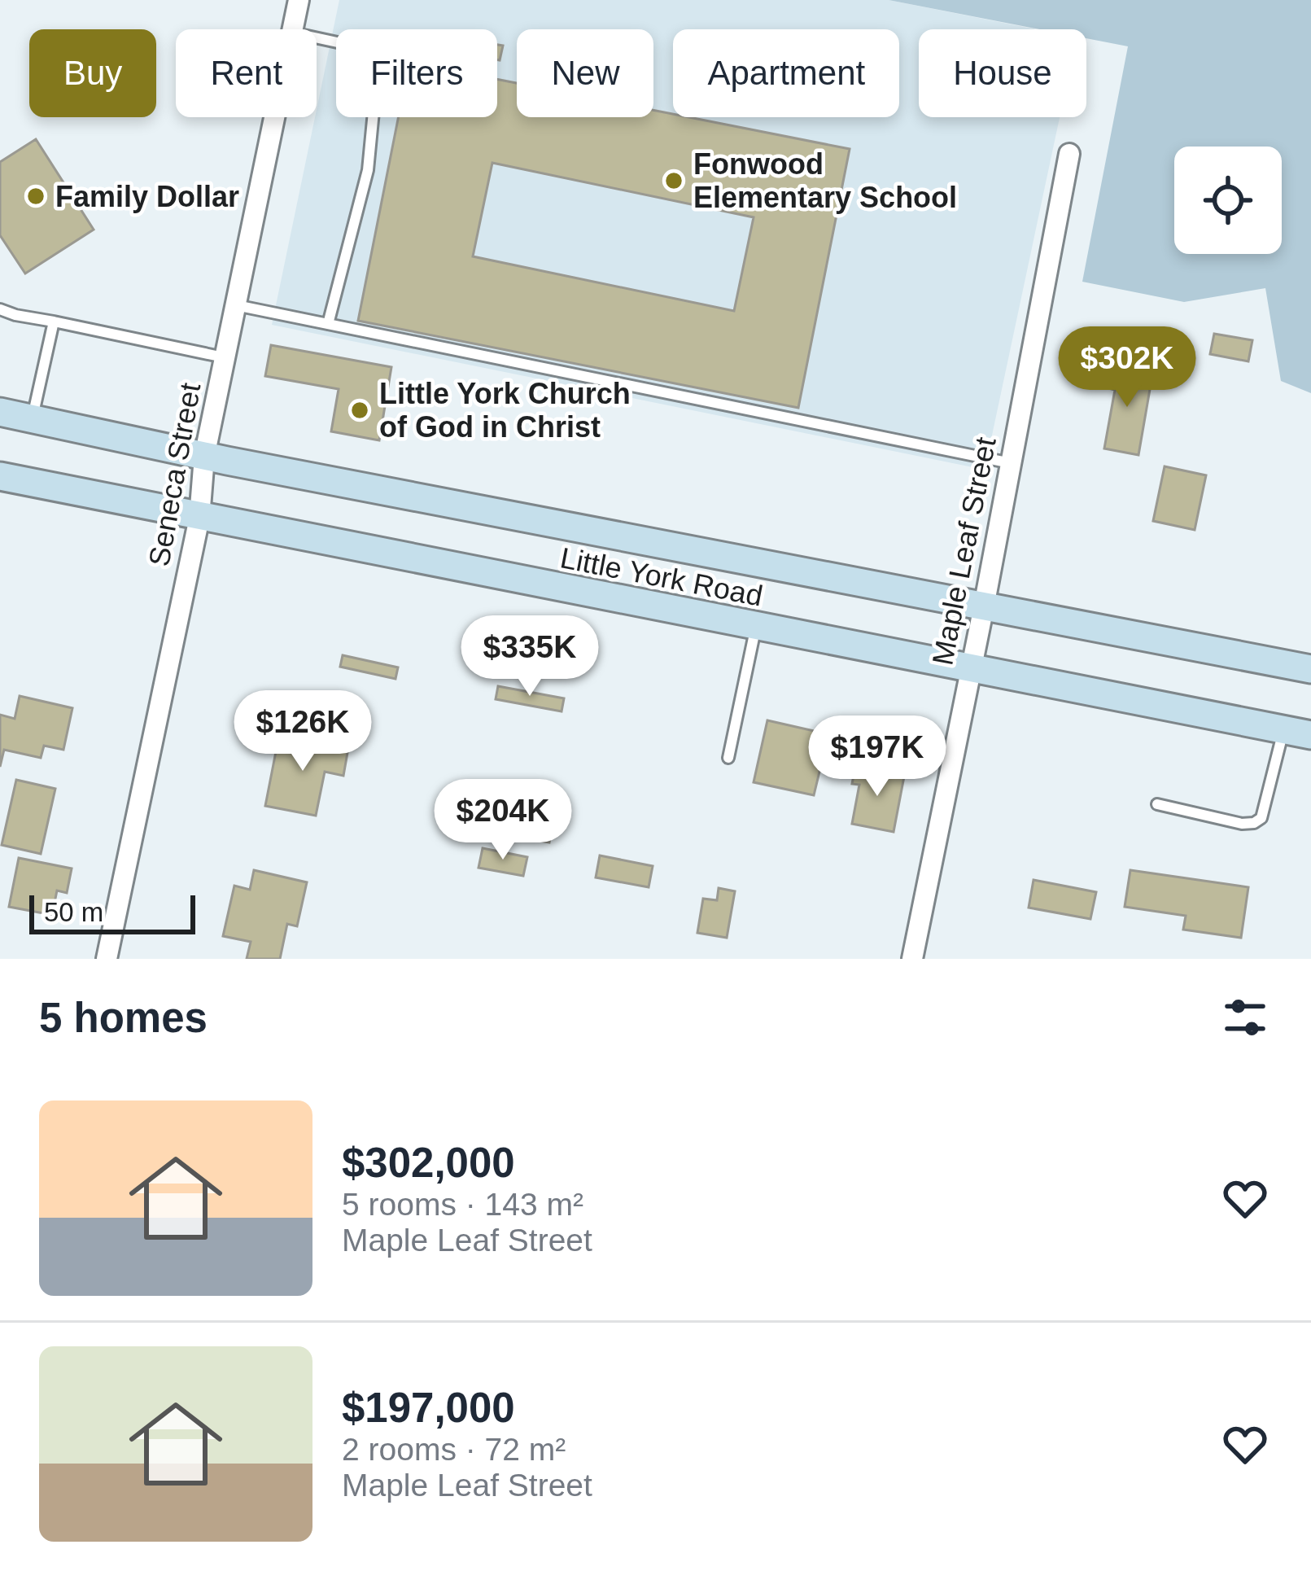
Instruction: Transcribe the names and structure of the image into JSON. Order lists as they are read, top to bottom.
{
  "streets": {
    "main road": ["Little York Road"],
    "street": ["Seneca Street", "Maple Leaf Street"]
  },
  "crossings": [
    ["Seneca Street", "Little York Road"],
    ["Maple Leaf Street", "Little York Road"]
  ],
  "places": ["Fonwood Elementary School", "Family Dollar", "Little York Church of God in Christ"],
  "scale_bar": "50 m",
  "page": {
    "chip": [
      "Buy",
      "Rent",
      "Filters",
      "New",
      "Apartment",
      "House"
    ],
    "price": [
      "$302K",
      "$335K",
      "$126K",
      "$197K",
      "$204K"
    ],
    "scale": "50 m",
    "heading": "5 homes",
    "list": [
      {
        "name": "$302,000",
        "note": "5 rooms · 143 m² · Maple Leaf Street"
      },
      {
        "name": "$197,000",
        "note": "2 rooms · 72 m² · Maple Leaf Street"
      }
    ]
  }
}
